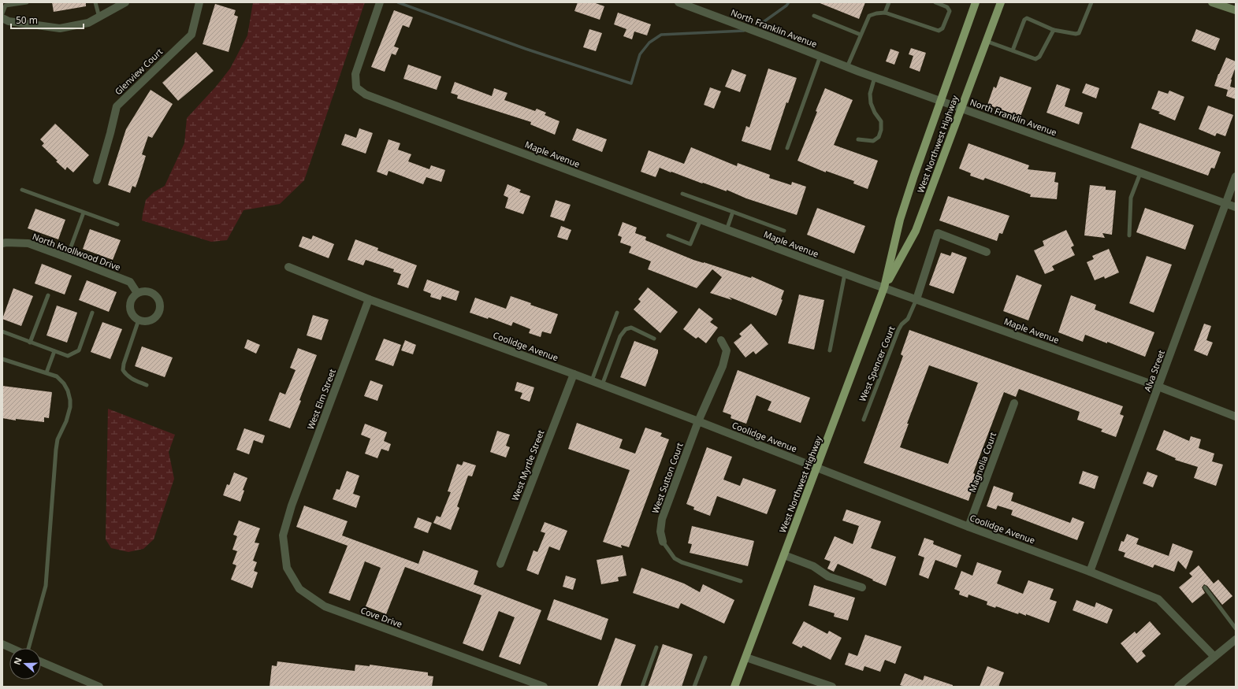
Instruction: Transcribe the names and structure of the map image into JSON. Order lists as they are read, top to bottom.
{
  "streets": {
    "main road": ["West Northwest Highway"],
    "street": [
      "North Franklin Avenue",
      "Glenview Court",
      "Maple Avenue",
      "North Knollwood Drive",
      "Coolidge Avenue",
      "Alva Street",
      "West Elm Street",
      "Magnolia Court",
      "West Myrtle Street",
      "West Sutton Court",
      "Cove Drive"
    ],
    "lane": ["West Spencer Court"]
  },
  "crossings": [
    ["North Franklin Avenue", "West Northwest Highway"],
    ["North Franklin Avenue", "Alva Street"],
    ["West Northwest Highway", "Maple Avenue"],
    ["West Northwest Highway", "Coolidge Avenue"],
    ["Maple Avenue", "West Spencer Court"],
    ["Maple Avenue", "Alva Street"],
    ["Coolidge Avenue", "Alva Street"],
    ["Coolidge Avenue", "West Elm Street"],
    ["Coolidge Avenue", "Magnolia Court"],
    ["Coolidge Avenue", "West Myrtle Street"],
    ["Coolidge Avenue", "West Sutton Court"],
    ["West Elm Street", "Cove Drive"]
  ],
  "scale_bar": "50 m",
  "north": "left"
}
